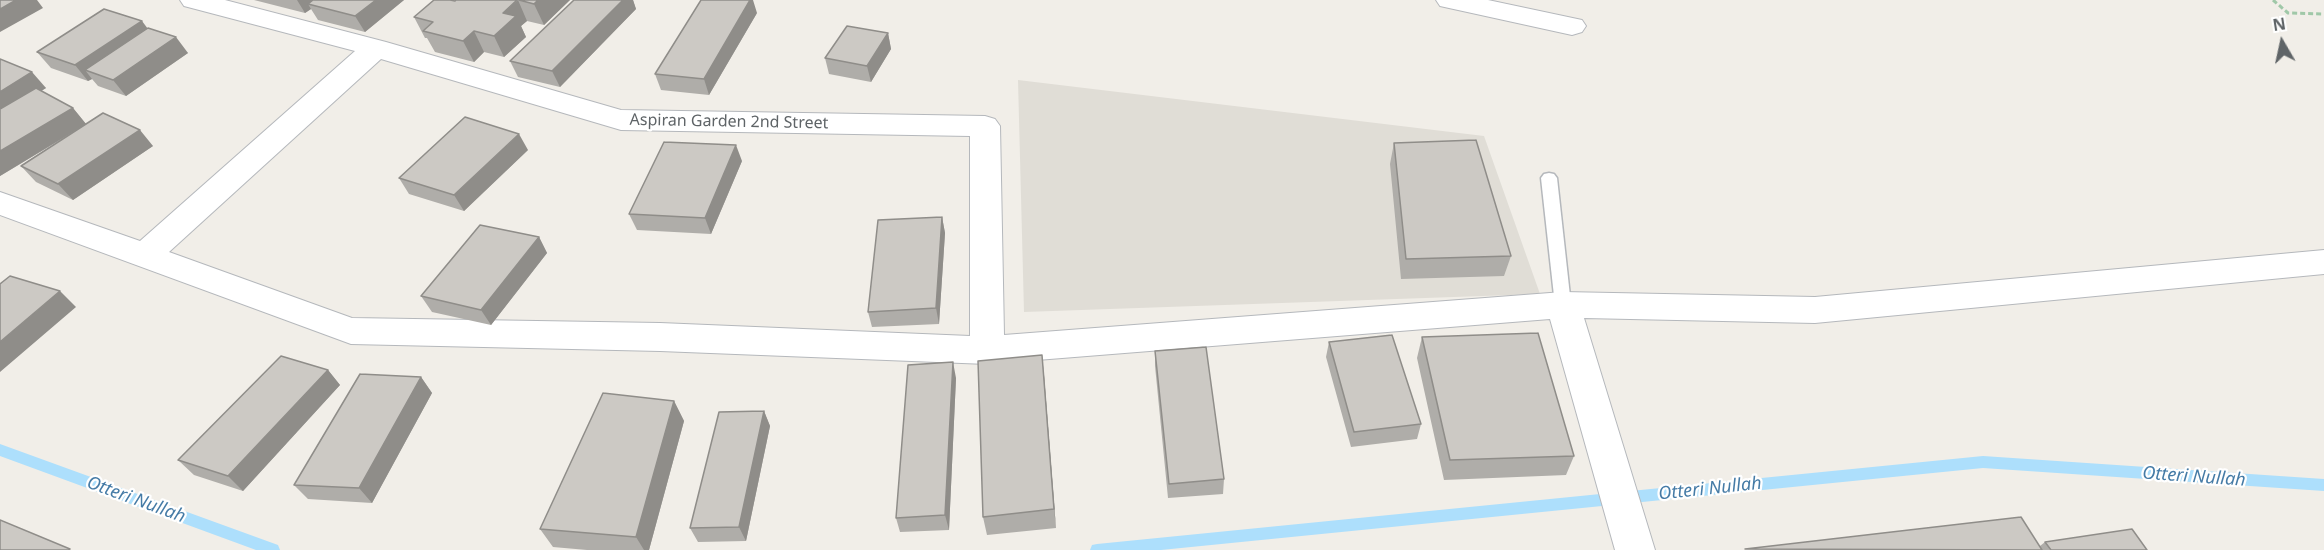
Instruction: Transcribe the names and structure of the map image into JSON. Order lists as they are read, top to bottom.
{
  "streets": {
    "street": ["Aspiran Garden 2nd Street"]
  },
  "water": ["Otteri Nullah"],
  "north": "top"
}
